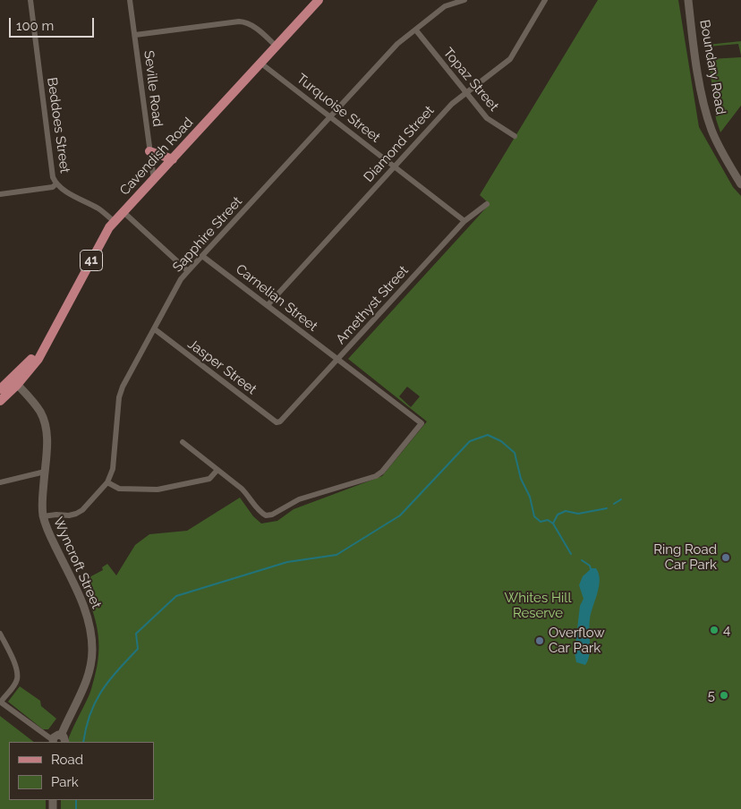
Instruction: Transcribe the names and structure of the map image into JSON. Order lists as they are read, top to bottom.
{
  "streets": {
    "main road": ["Cavendish Road", "41"],
    "street": [
      "Boundary Road",
      "Topaz Street",
      "Seville Road",
      "Turquoise Street",
      "Beddoes Street",
      "Diamond Street",
      "Sapphire Street",
      "Carnelian Street",
      "Amethyst Street",
      "Jasper Street",
      "Wyncroft Street"
    ]
  },
  "crossings": [
    ["Topaz Street", "Diamond Street"],
    ["Topaz Street", "Sapphire Street"],
    ["Seville Road", "Cavendish Road"],
    ["Turquoise Street", "Diamond Street"],
    ["Turquoise Street", "Cavendish Road"],
    ["Turquoise Street", "Sapphire Street"],
    ["Turquoise Street", "Amethyst Street"],
    ["Beddoes Street", "Cavendish Road"],
    ["Diamond Street", "Carnelian Street"],
    ["Cavendish Road", "Wyncroft Street"],
    ["Sapphire Street", "Carnelian Street"],
    ["Sapphire Street", "Jasper Street"],
    ["Sapphire Street", "Wyncroft Street"],
    ["Carnelian Street", "Amethyst Street"],
    ["Amethyst Street", "Jasper Street"]
  ],
  "parks": ["Whites Hill Reserve"],
  "places": [
    "Ring Road Car Park",
    "4",
    "Overflow Car Park",
    "5"
  ],
  "legend": ["Road", "Park"],
  "scale_bar": "100 m"
}
